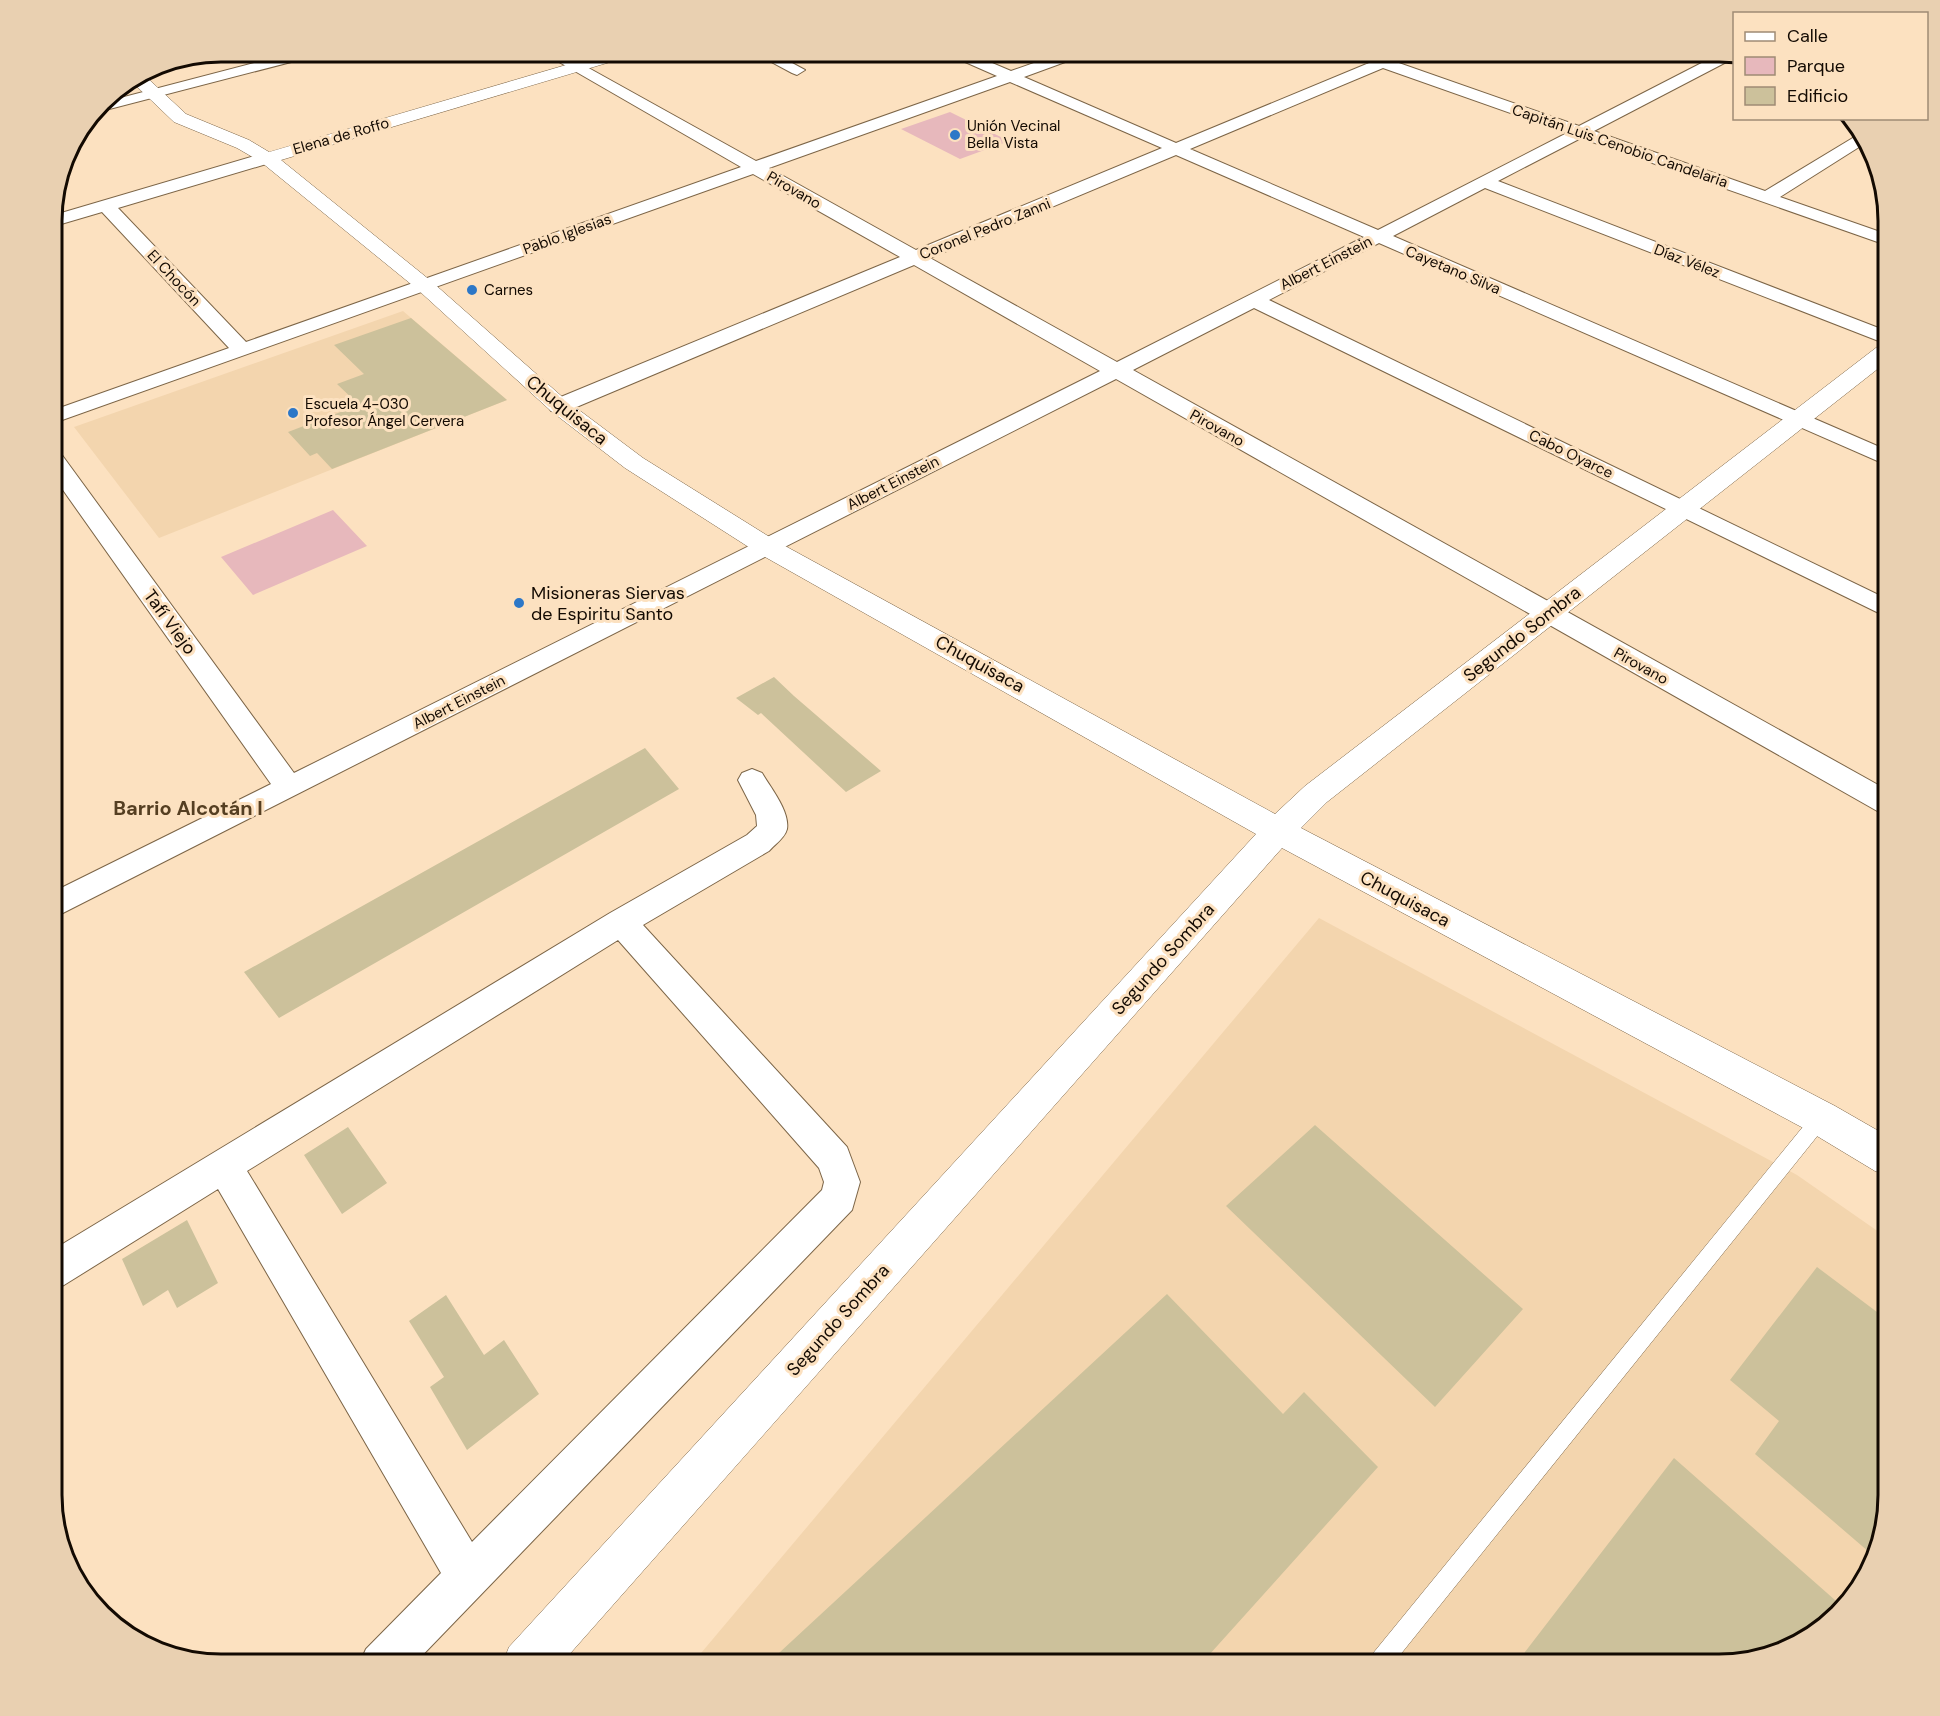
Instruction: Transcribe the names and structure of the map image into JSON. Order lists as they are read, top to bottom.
{
  "streets": {
    "street": [
      "Elena de Roffo",
      "Capitán Luis Cenobio Candelaria",
      "Pirovano",
      "Coronel Pedro Zanni",
      "Pablo Iglesias",
      "Díaz Vélez",
      "Albert Einstein",
      "Cayetano Silva",
      "El Chocón",
      "Chuquisaca",
      "Cabo Oyarce",
      "Tafí Viejo",
      "Segundo Sombra"
    ]
  },
  "crossings": [
    ["Elena de Roffo", "Pirovano"],
    ["Elena de Roffo", "El Chocón"],
    ["Elena de Roffo", "Chuquisaca"],
    ["Capitán Luis Cenobio Candelaria", "Coronel Pedro Zanni"],
    ["Capitán Luis Cenobio Candelaria", "Albert Einstein"],
    ["Pirovano", "Coronel Pedro Zanni"],
    ["Pirovano", "Pablo Iglesias"],
    ["Pirovano", "Albert Einstein"],
    ["Pirovano", "Segundo Sombra"],
    ["Coronel Pedro Zanni", "Cayetano Silva"],
    ["Coronel Pedro Zanni", "Chuquisaca"],
    ["Pablo Iglesias", "Cayetano Silva"],
    ["Pablo Iglesias", "El Chocón"],
    ["Pablo Iglesias", "Chuquisaca"],
    ["Díaz Vélez", "Albert Einstein"],
    ["Albert Einstein", "Cayetano Silva"],
    ["Albert Einstein", "Chuquisaca"],
    ["Albert Einstein", "Cabo Oyarce"],
    ["Albert Einstein", "Tafí Viejo"],
    ["Cayetano Silva", "Segundo Sombra"],
    ["Chuquisaca", "Segundo Sombra"],
    ["Cabo Oyarce", "Segundo Sombra"]
  ],
  "districts": ["Barrio Alcotán I"],
  "places": [
    "Unión Vecinal Bella Vista",
    "Carnes",
    "Escuela 4-030 Profesor Ángel Cervera",
    "Misioneras Siervas de Espiritu Santo"
  ],
  "legend": ["Calle", "Parque", "Edificio"]
}
